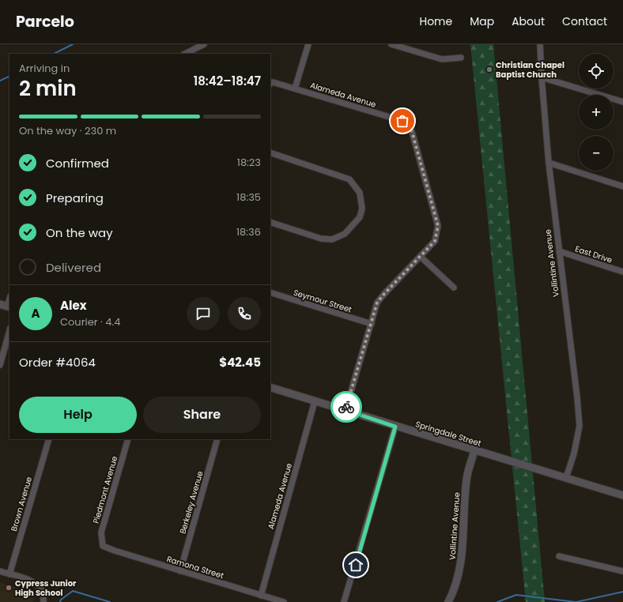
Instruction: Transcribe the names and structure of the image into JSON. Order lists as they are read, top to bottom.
{
  "streets": {
    "street": [
      "Alameda Avenue",
      "East Drive",
      "Vollintine Avenue",
      "Seymour Street",
      "Springdale Street",
      "Piedmont Avenue",
      "Berkeley Avenue",
      "Brown Avenue",
      "Ramona Street"
    ]
  },
  "crossings": [
    ["Alameda Avenue", "Seymour Street"],
    ["Alameda Avenue", "Springdale Street"],
    ["Alameda Avenue", "Ramona Street"],
    ["East Drive", "Vollintine Avenue"],
    ["Vollintine Avenue", "Springdale Street"],
    ["Piedmont Avenue", "Ramona Street"],
    ["Berkeley Avenue", "Ramona Street"]
  ],
  "places": ["Christian Chapel Baptist Church", "Cypress Junior High School"],
  "page": {
    "header": "Parcelo",
    "nav": [
      "Home",
      "Map",
      "About",
      "Contact"
    ],
    "map_buttons": ["+", "−"],
    "heading": ["2 min", "Arriving in", "18:42–18:47"],
    "panel": [
      "Alex",
      "Courier · 4.4",
      "Order #4064",
      "$42.45"
    ],
    "bar": "On the way · 230 m",
    "list": [
      ["Confirmed", "18:23"],
      ["Preparing", "18:35"],
      ["On the way", "18:36"],
      "Delivered"
    ],
    "round": "A",
    "buttons": ["Help", "Share"]
  }
}
